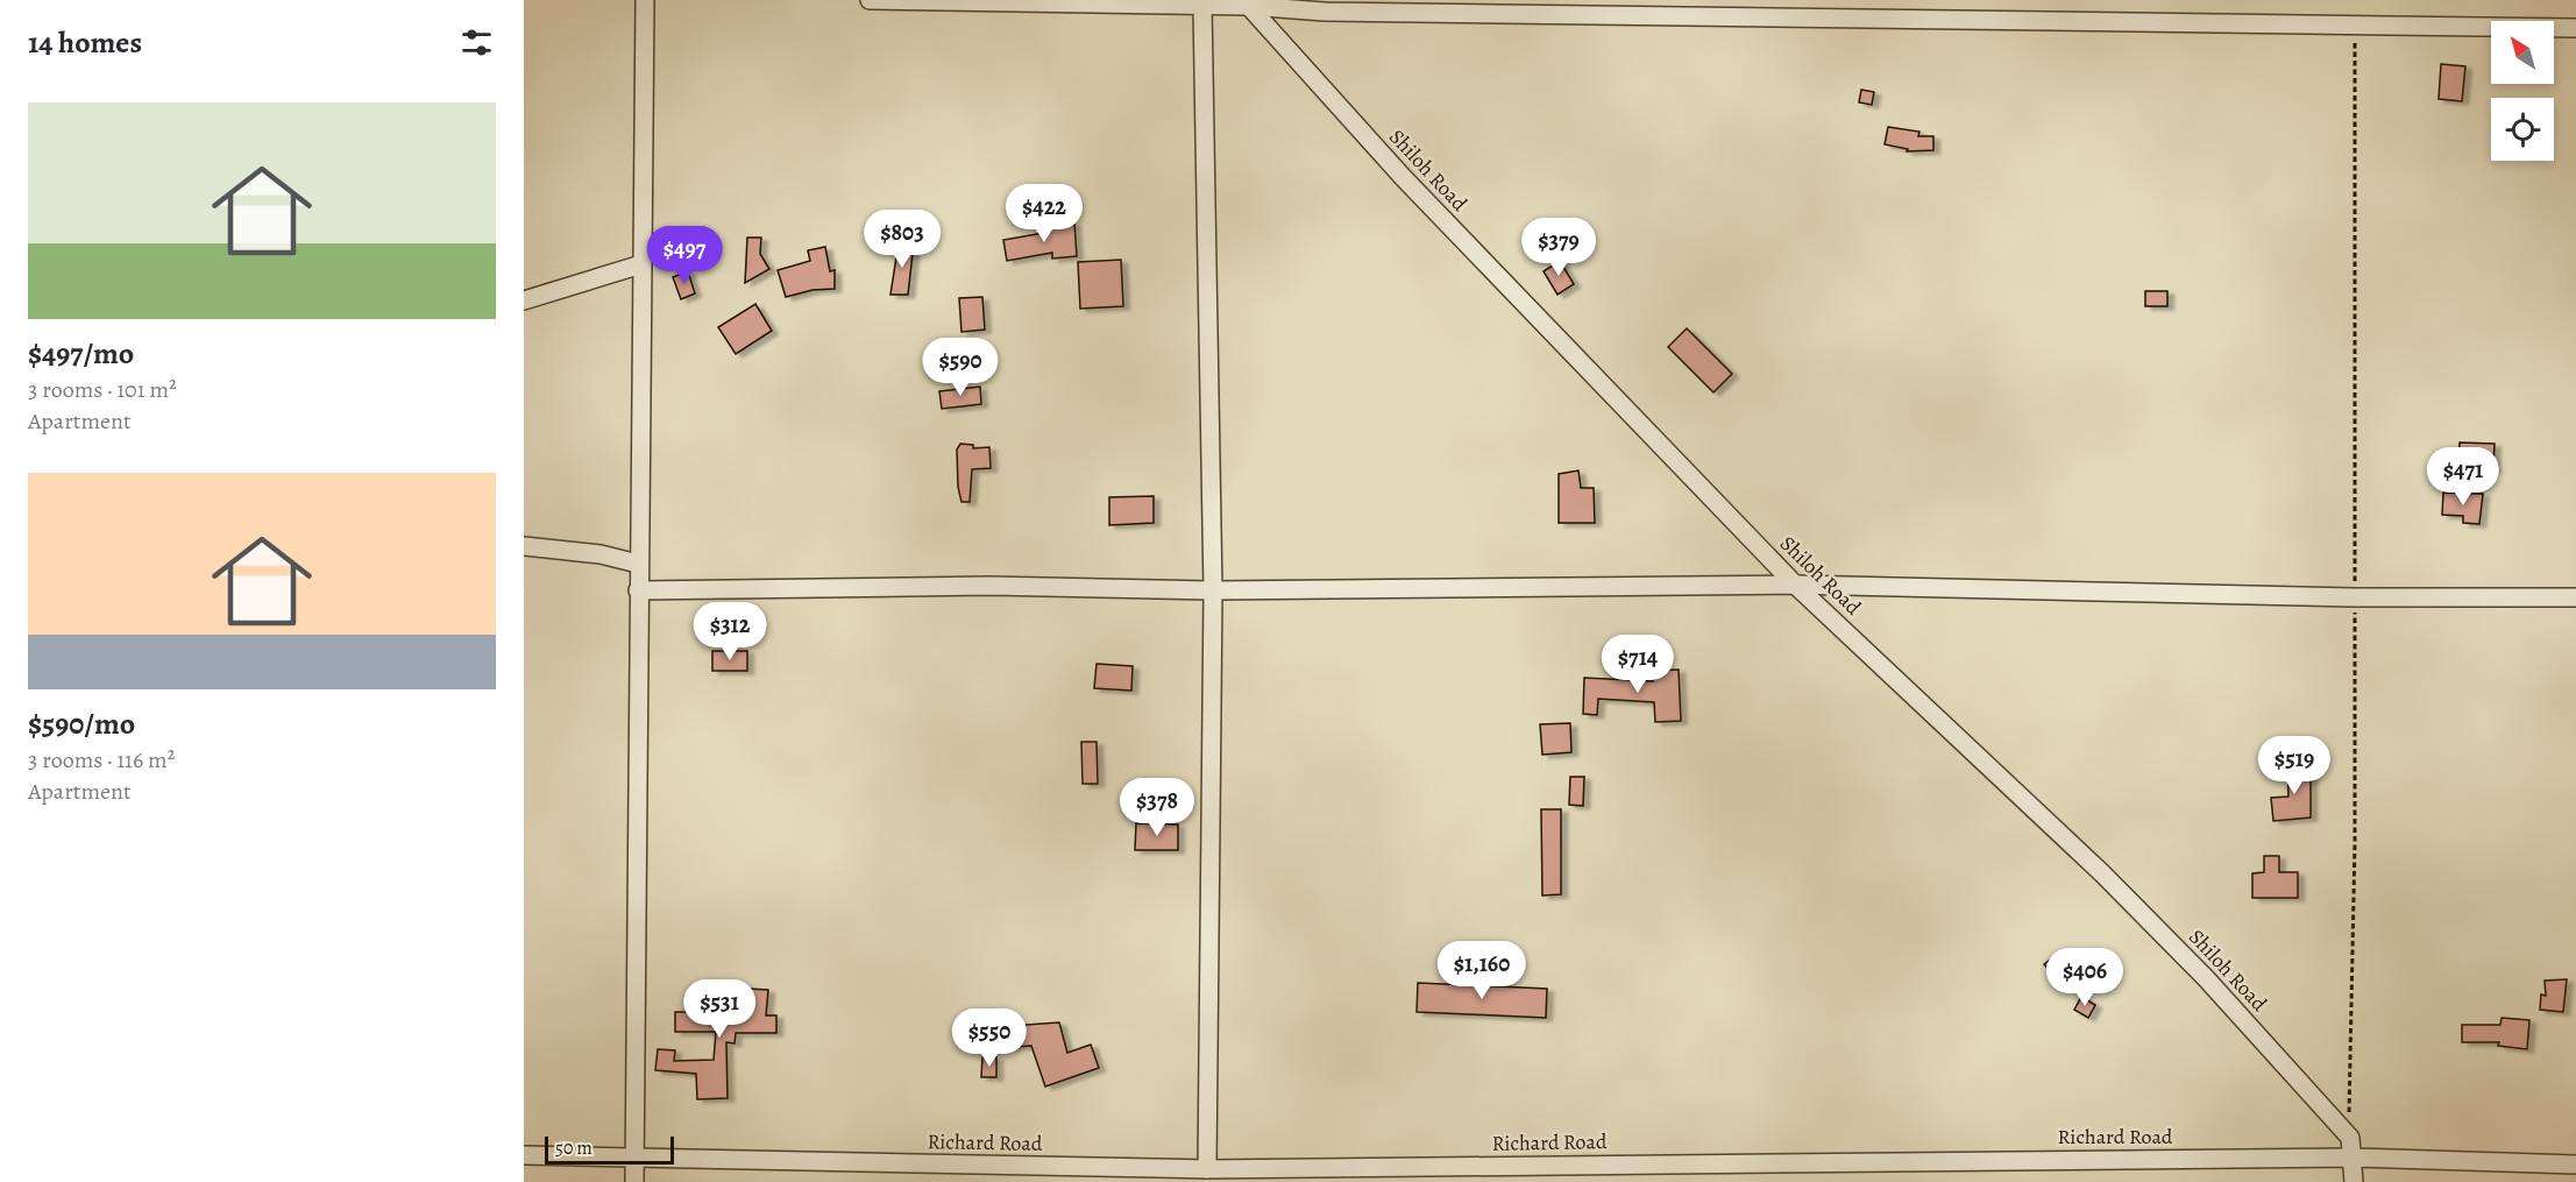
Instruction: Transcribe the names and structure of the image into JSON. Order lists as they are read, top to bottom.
{
  "streets": {
    "street": ["Shiloh Road", "Richard Road"]
  },
  "crossings": [
    ["Shiloh Road", "Richard Road"]
  ],
  "scale_bar": "50 m",
  "north": "top left",
  "page": {
    "heading": "14 homes",
    "list": [
      {
        "name": "$497/mo",
        "note": "3 rooms · 101 m² · Apartment"
      },
      {
        "name": "$590/mo",
        "note": "3 rooms · 116 m² · Apartment"
      }
    ],
    "price": [
      "$422",
      "$803",
      "$379",
      "$497",
      "$590",
      "$471",
      "$312",
      "$714",
      "$519",
      "$378",
      "$1,160",
      "$406",
      "$531",
      "$550"
    ],
    "scale": "50 m"
  }
}
